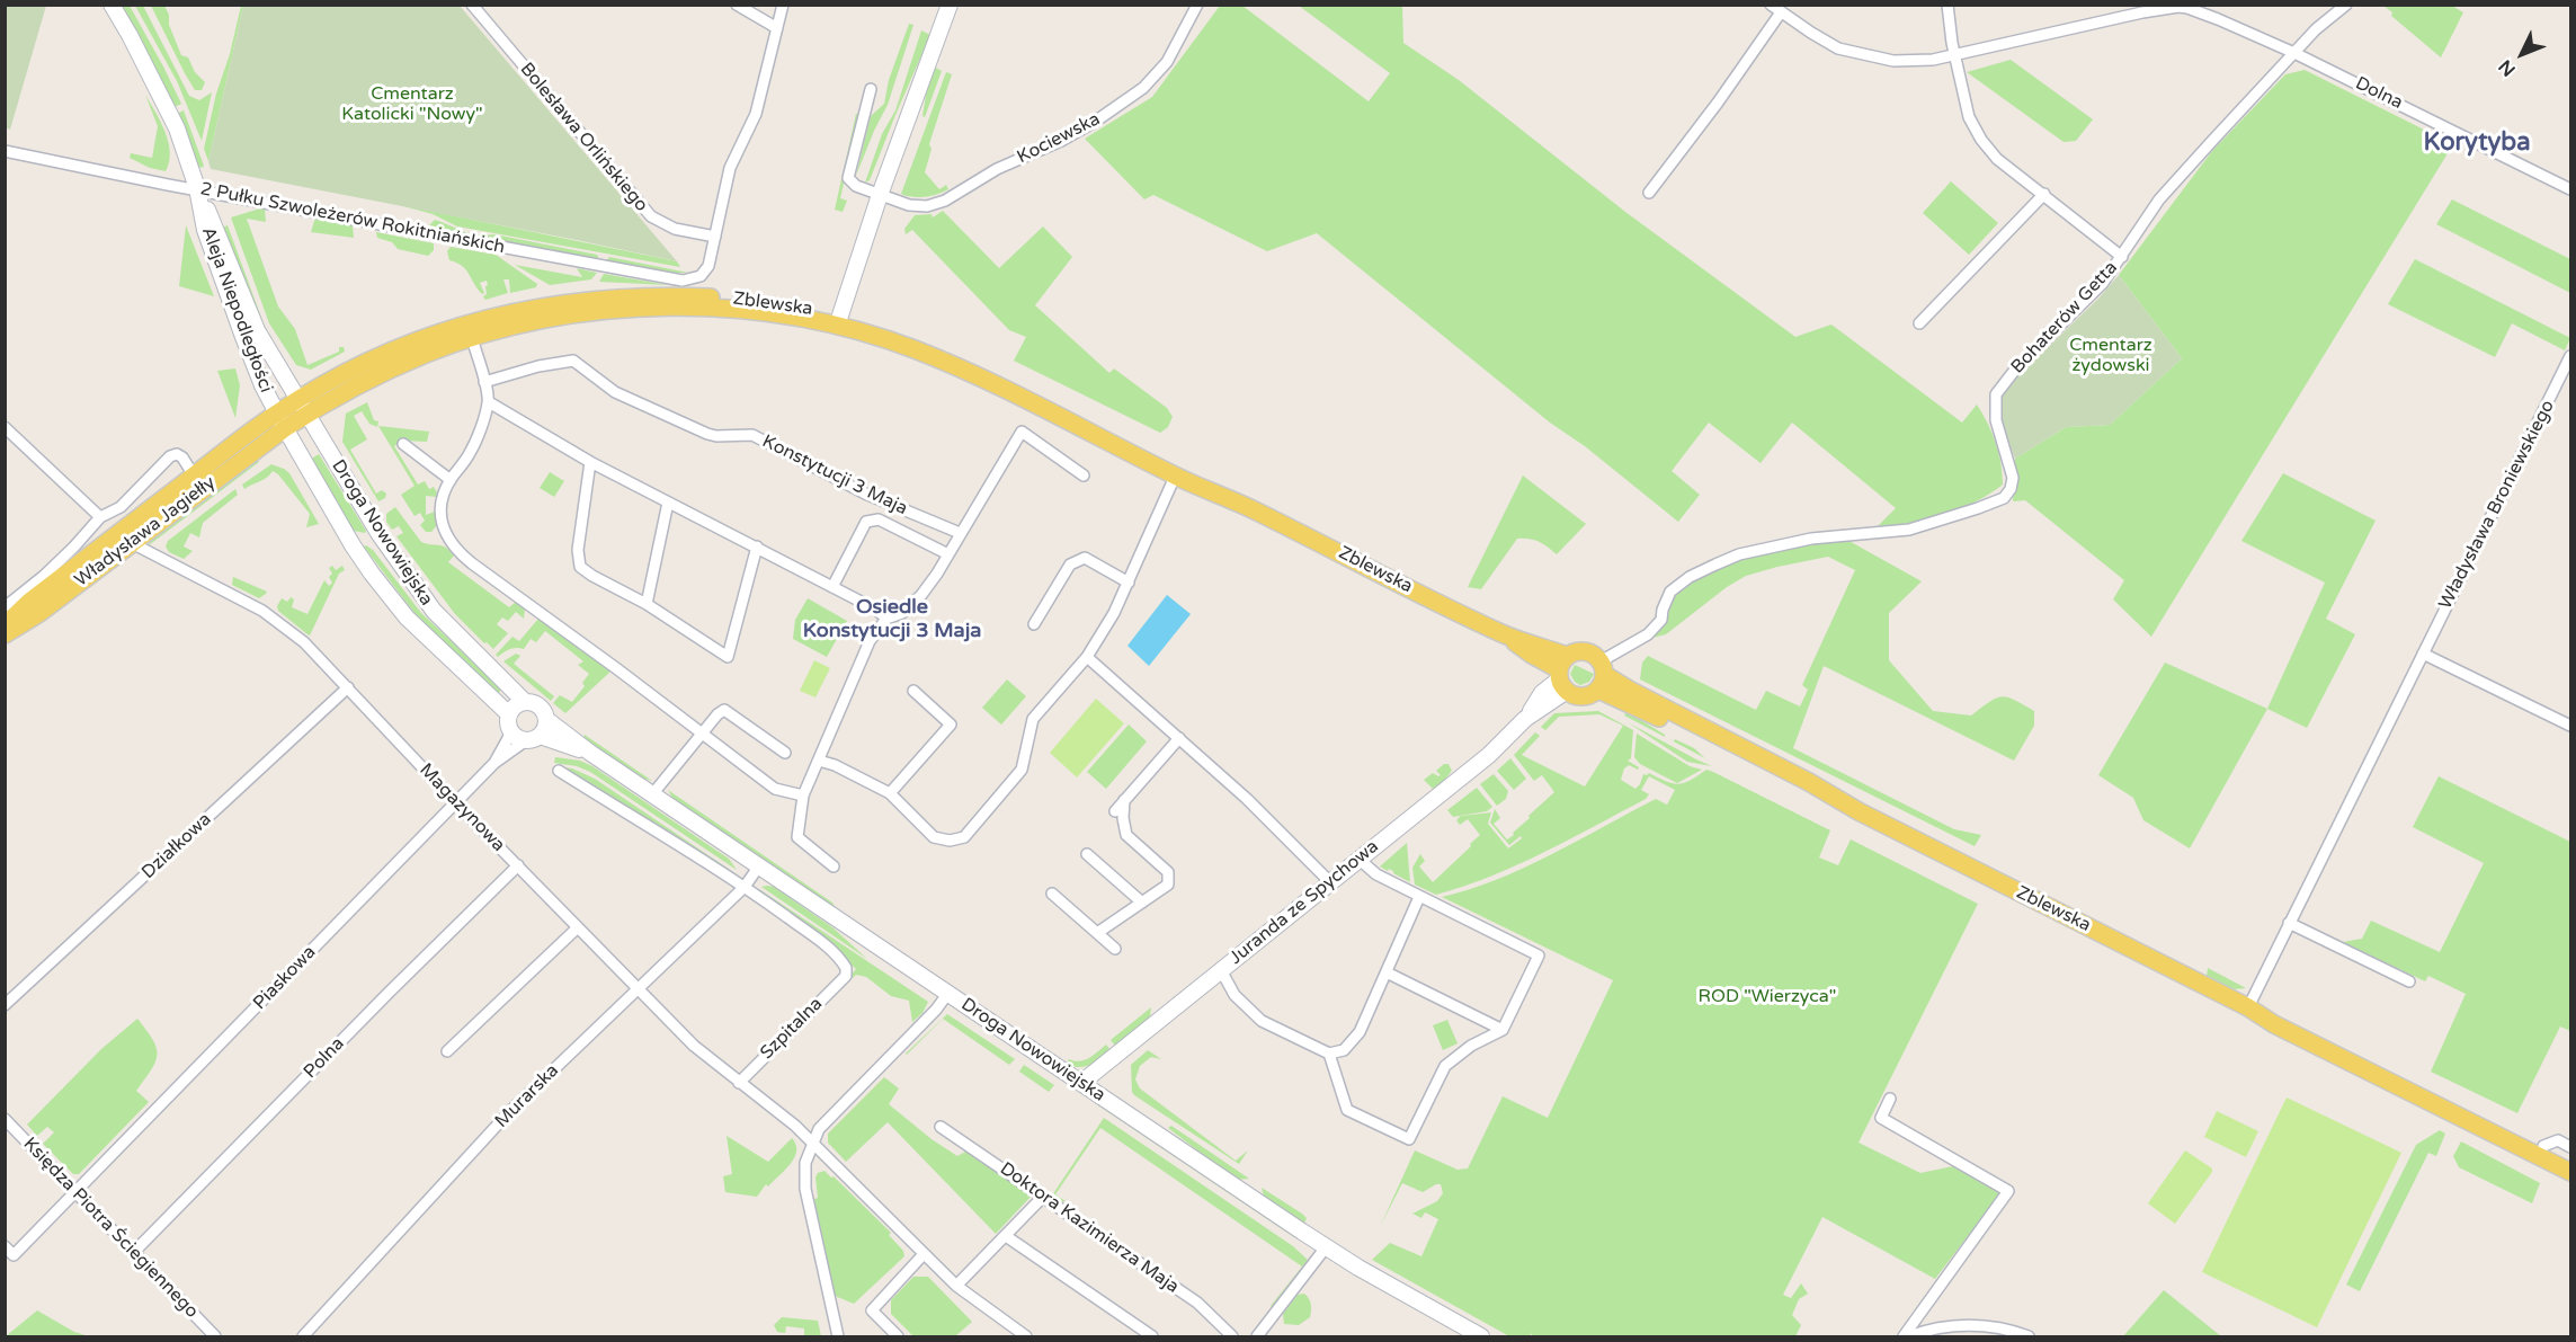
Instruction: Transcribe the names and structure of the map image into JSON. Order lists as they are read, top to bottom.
{
  "streets": {
    "main road": ["Zblewska", "Władysława Jagiełły"],
    "street": [
      "Dolna",
      "Bolesława Orlińskiego",
      "Kociewska",
      "2 Pułku Szwoleżerów Rokitniańskich",
      "Aleja Niepodległości",
      "Bohaterów Getta",
      "Konstytucji 3 Maja",
      "Władysława Broniewskiego",
      "Droga Nowowiejska",
      "Magazynowa",
      "Działkowa",
      "Juranda ze Spychowa",
      "Piaskowa",
      "Szpitalna",
      "Polna",
      "Murarska",
      "Księdza Piotra Ściegiennego",
      "Doktora Kazimierza Maja"
    ]
  },
  "crossings": [
    ["Dolna", "Bohaterów Getta"],
    ["Bolesława Orlińskiego", "2 Pułku Szwoleżerów Rokitniańskich"],
    ["2 Pułku Szwoleżerów Rokitniańskich", "Aleja Niepodległości"],
    ["Zblewska", "Aleja Niepodległości"],
    ["Zblewska", "Bohaterów Getta"],
    ["Zblewska", "Władysława Broniewskiego"],
    ["Zblewska", "Władysława Jagiełły"],
    ["Zblewska", "Droga Nowowiejska"],
    ["Zblewska", "Juranda ze Spychowa"],
    ["Aleja Niepodległości", "Władysława Jagiełły"],
    ["Aleja Niepodległości", "Droga Nowowiejska"],
    ["Władysława Jagiełły", "Droga Nowowiejska"],
    ["Władysława Jagiełły", "Magazynowa"],
    ["Droga Nowowiejska", "Juranda ze Spychowa"],
    ["Droga Nowowiejska", "Piaskowa"],
    ["Droga Nowowiejska", "Murarska"],
    ["Magazynowa", "Działkowa"],
    ["Magazynowa", "Piaskowa"],
    ["Magazynowa", "Szpitalna"],
    ["Magazynowa", "Polna"],
    ["Magazynowa", "Murarska"],
    ["Piaskowa", "Księdza Piotra Ściegiennego"],
    ["Szpitalna", "Murarska"],
    ["Polna", "Księdza Piotra Ściegiennego"]
  ],
  "districts": ["Korytyba", "Osiedle Konstytucji 3 Maja"],
  "parks": ["Cmentarz Katolicki \"Nowy\"", "Cmentarz żydowski", "ROD \"Wierzyca\""],
  "north": "bottom left"
}
